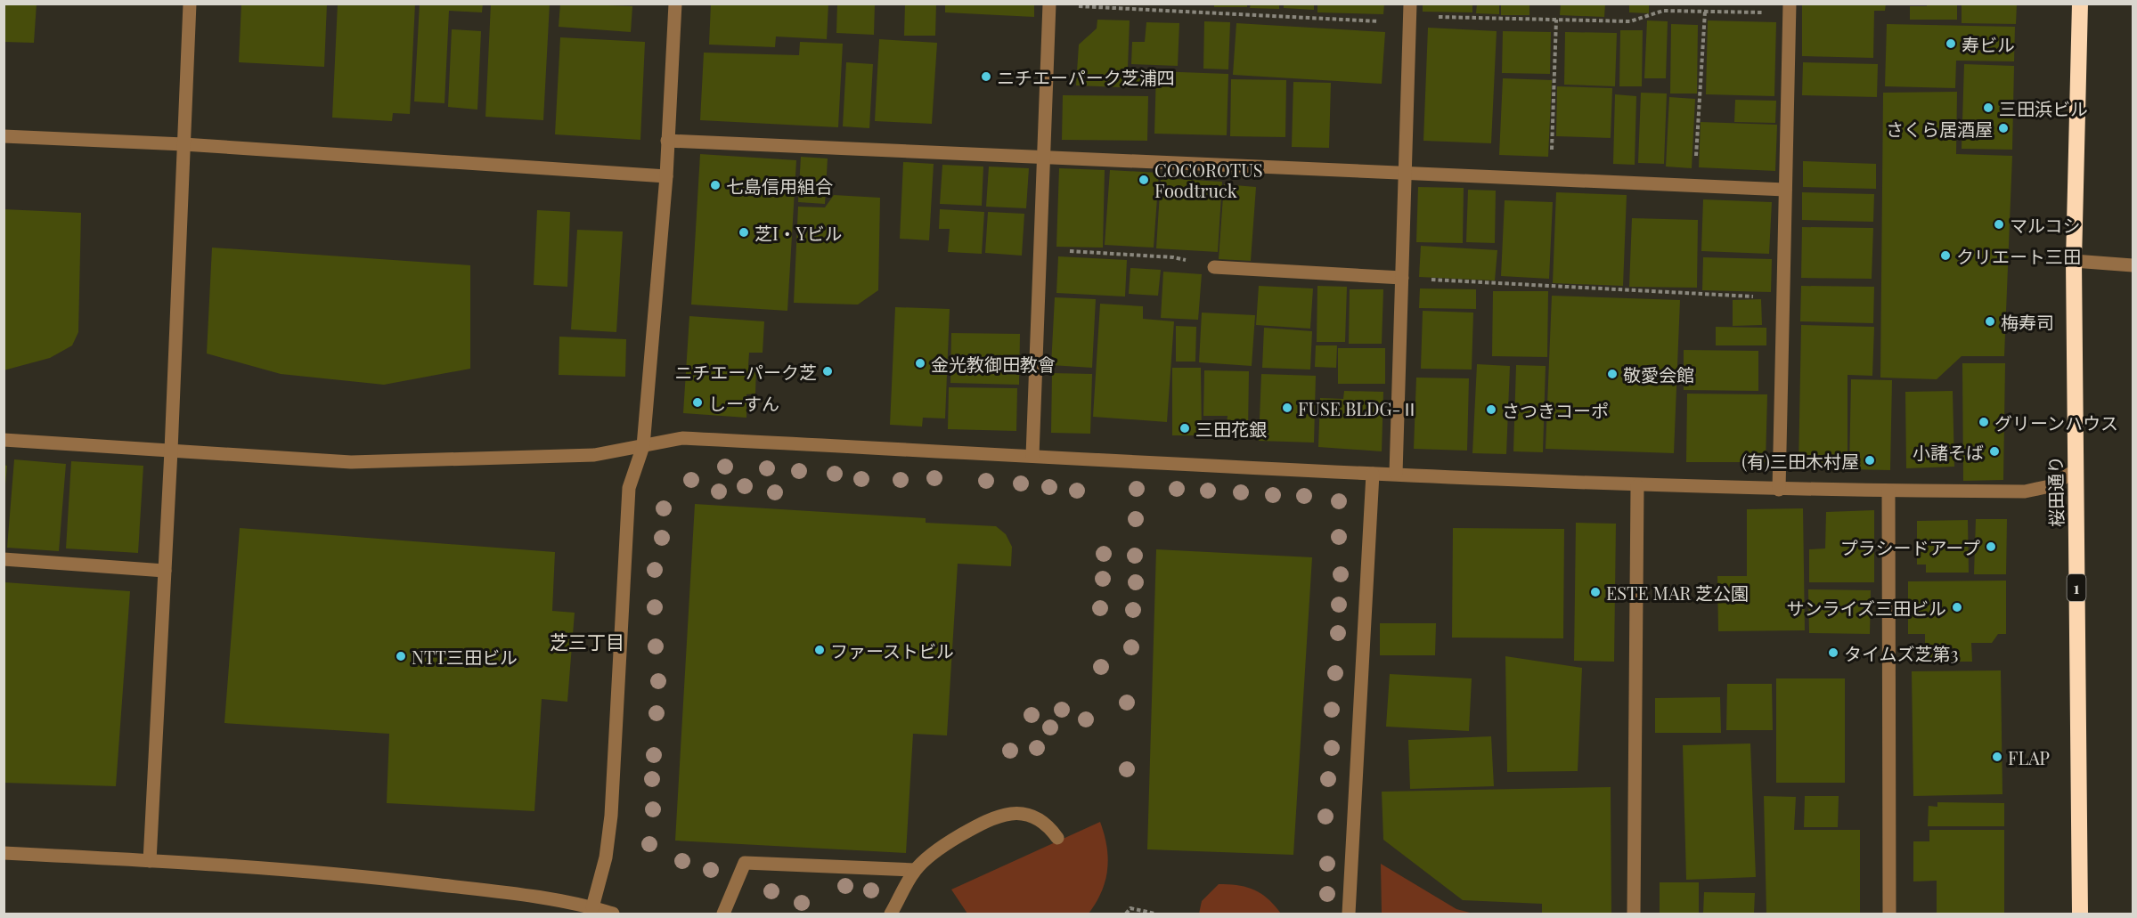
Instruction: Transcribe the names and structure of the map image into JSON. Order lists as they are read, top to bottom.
{
  "streets": {
    "highway": ["桜田通り", "1"]
  },
  "districts": ["芝三丁目"],
  "places": [
    "寿ビル",
    "ニチエーパーク芝浦四",
    "三田浜ビル",
    "さくら居酒屋",
    "COCOROTUS Foodtruck",
    "七島信用組合",
    "マルコシ",
    "芝I・Yビル",
    "クリエート三田",
    "梅寿司",
    "金光教御田教會",
    "ニチエーパーク芝",
    "敬愛会館",
    "しーすん",
    "FUSE BLDG-Ⅱ",
    "さつきコーポ",
    "グリーンハウス",
    "三田花銀",
    "小諸そば",
    "(有)三田木村屋",
    "プラシードアープ",
    "ESTE MAR 芝公園",
    "サンライズ三田ビル",
    "ファーストビル",
    "タイムズ芝第3",
    "NTT三田ビル",
    "FLAP"
  ]
}
